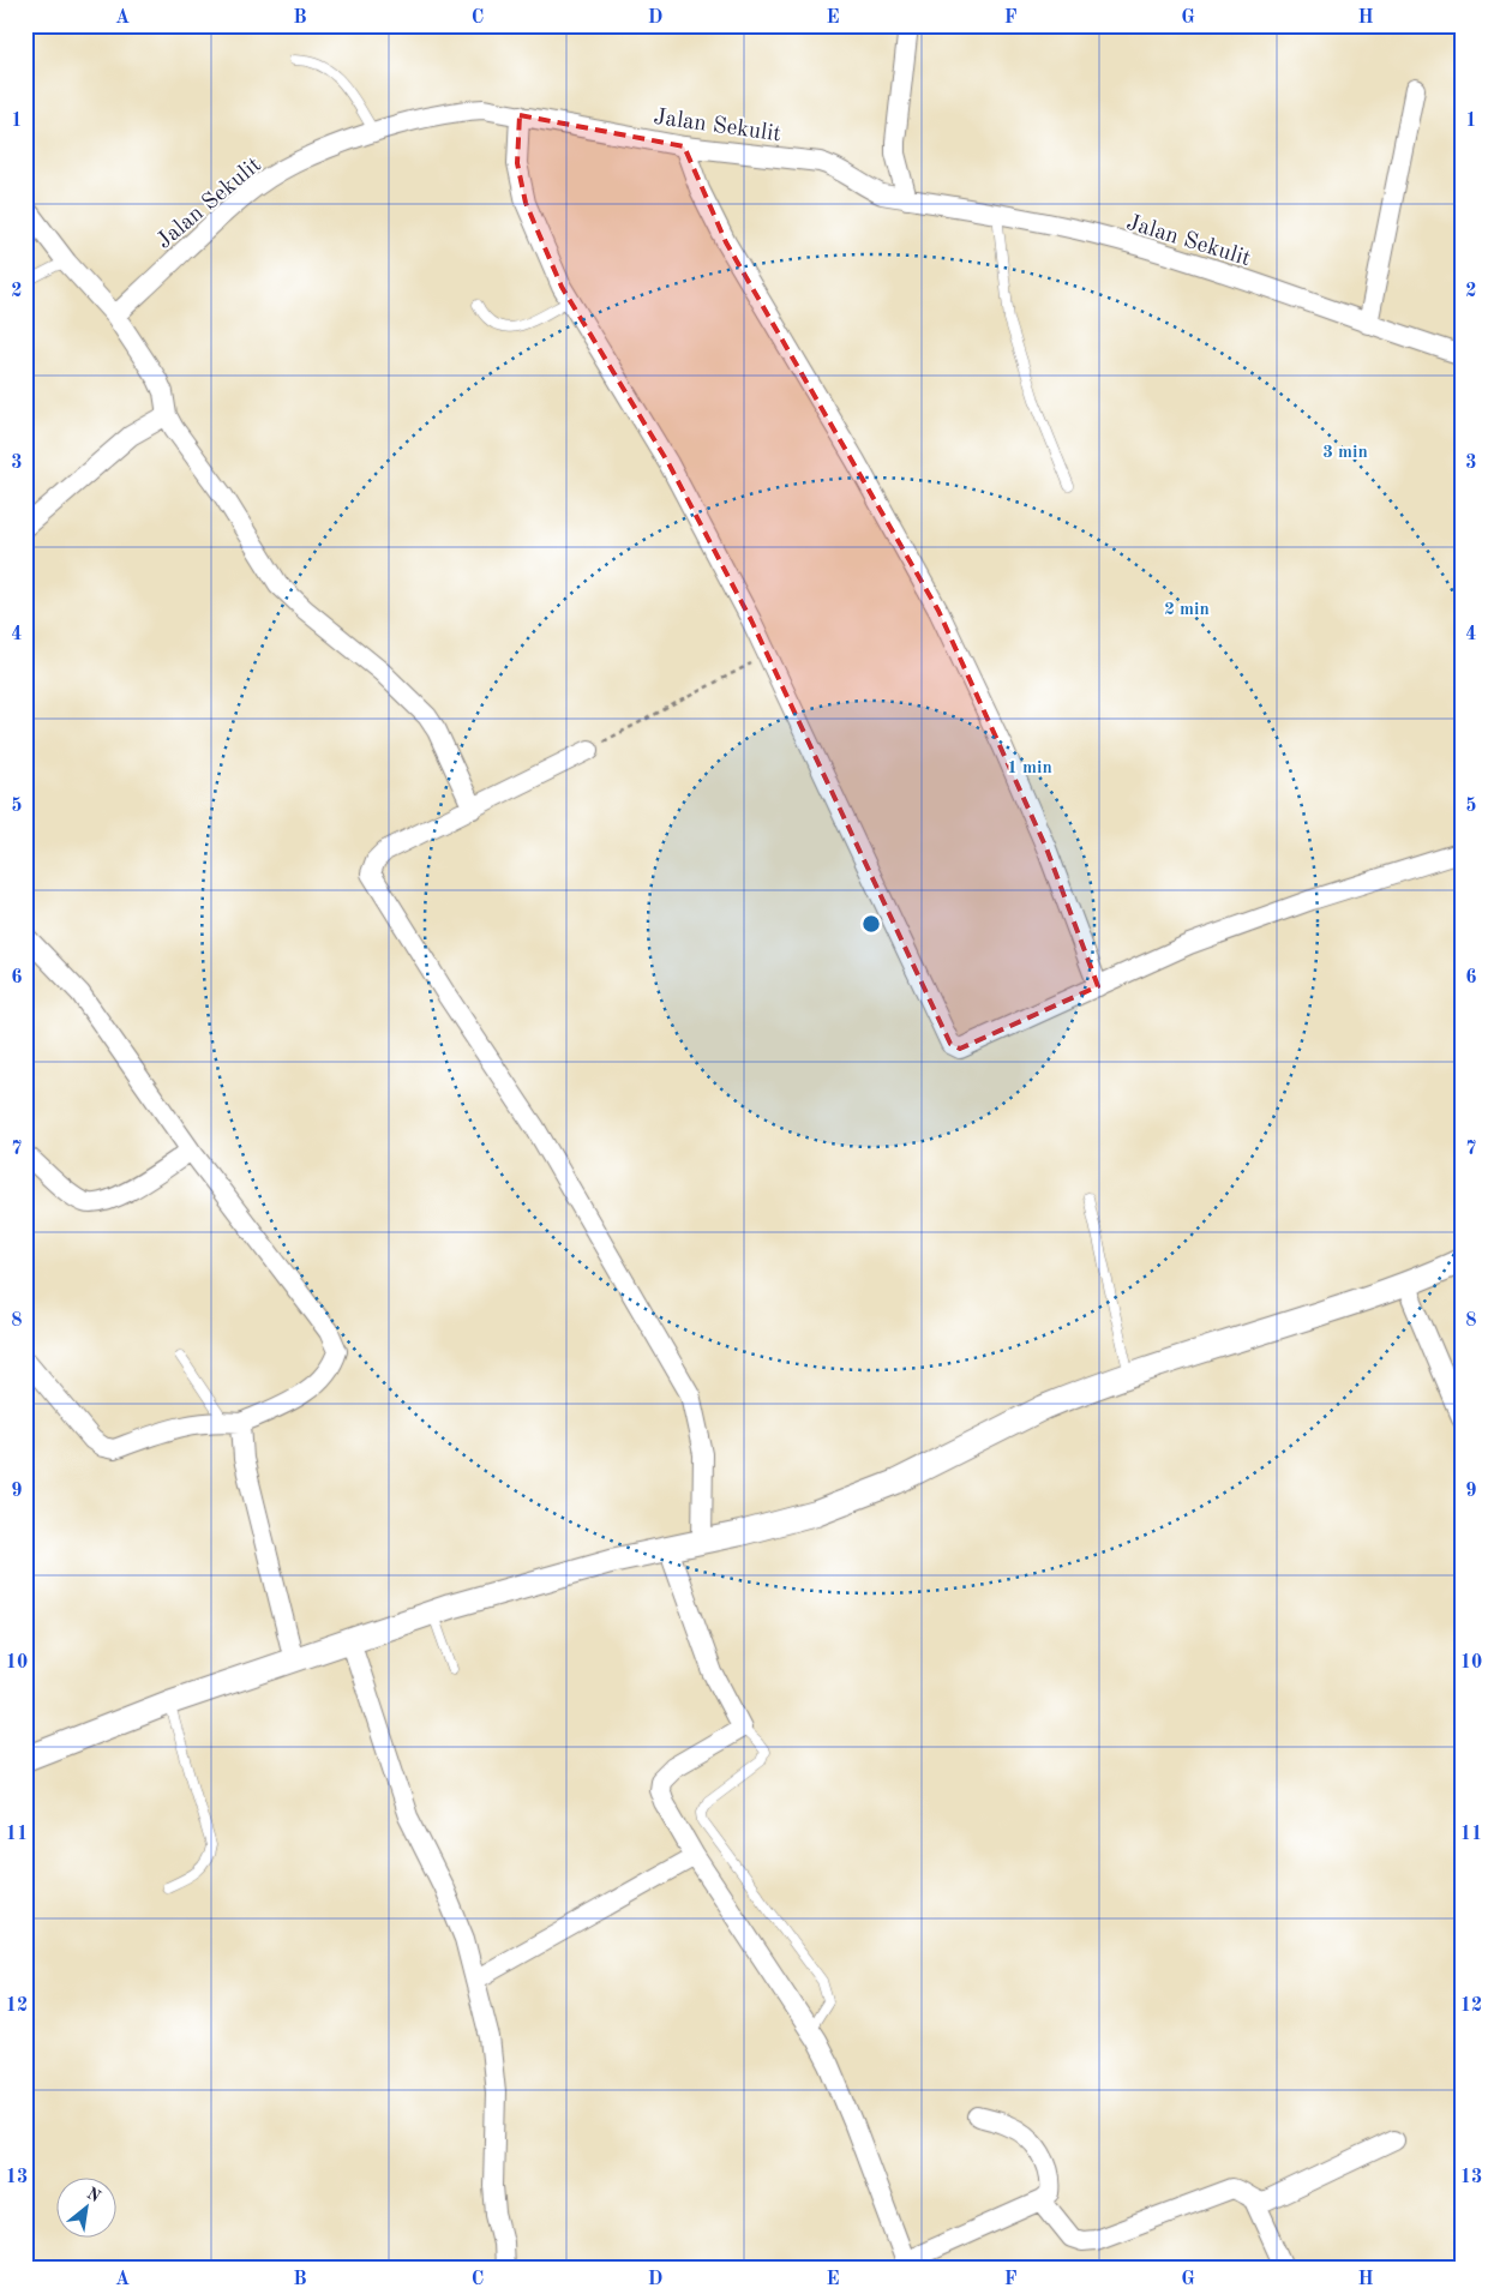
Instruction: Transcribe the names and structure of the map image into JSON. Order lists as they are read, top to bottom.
{
  "streets": {
    "street": ["Jalan Sekulit"]
  },
  "north": "top right",
  "grid": {
    "columns": [
      "A",
      "B",
      "C",
      "D",
      "E",
      "F",
      "G",
      "H"
    ],
    "rows": [
      "1",
      "2",
      "3",
      "4",
      "5",
      "6",
      "7",
      "8",
      "9",
      "10",
      "11",
      "12",
      "13"
    ]
  },
  "rings": ["3 min", "2 min", "1 min"]
}
